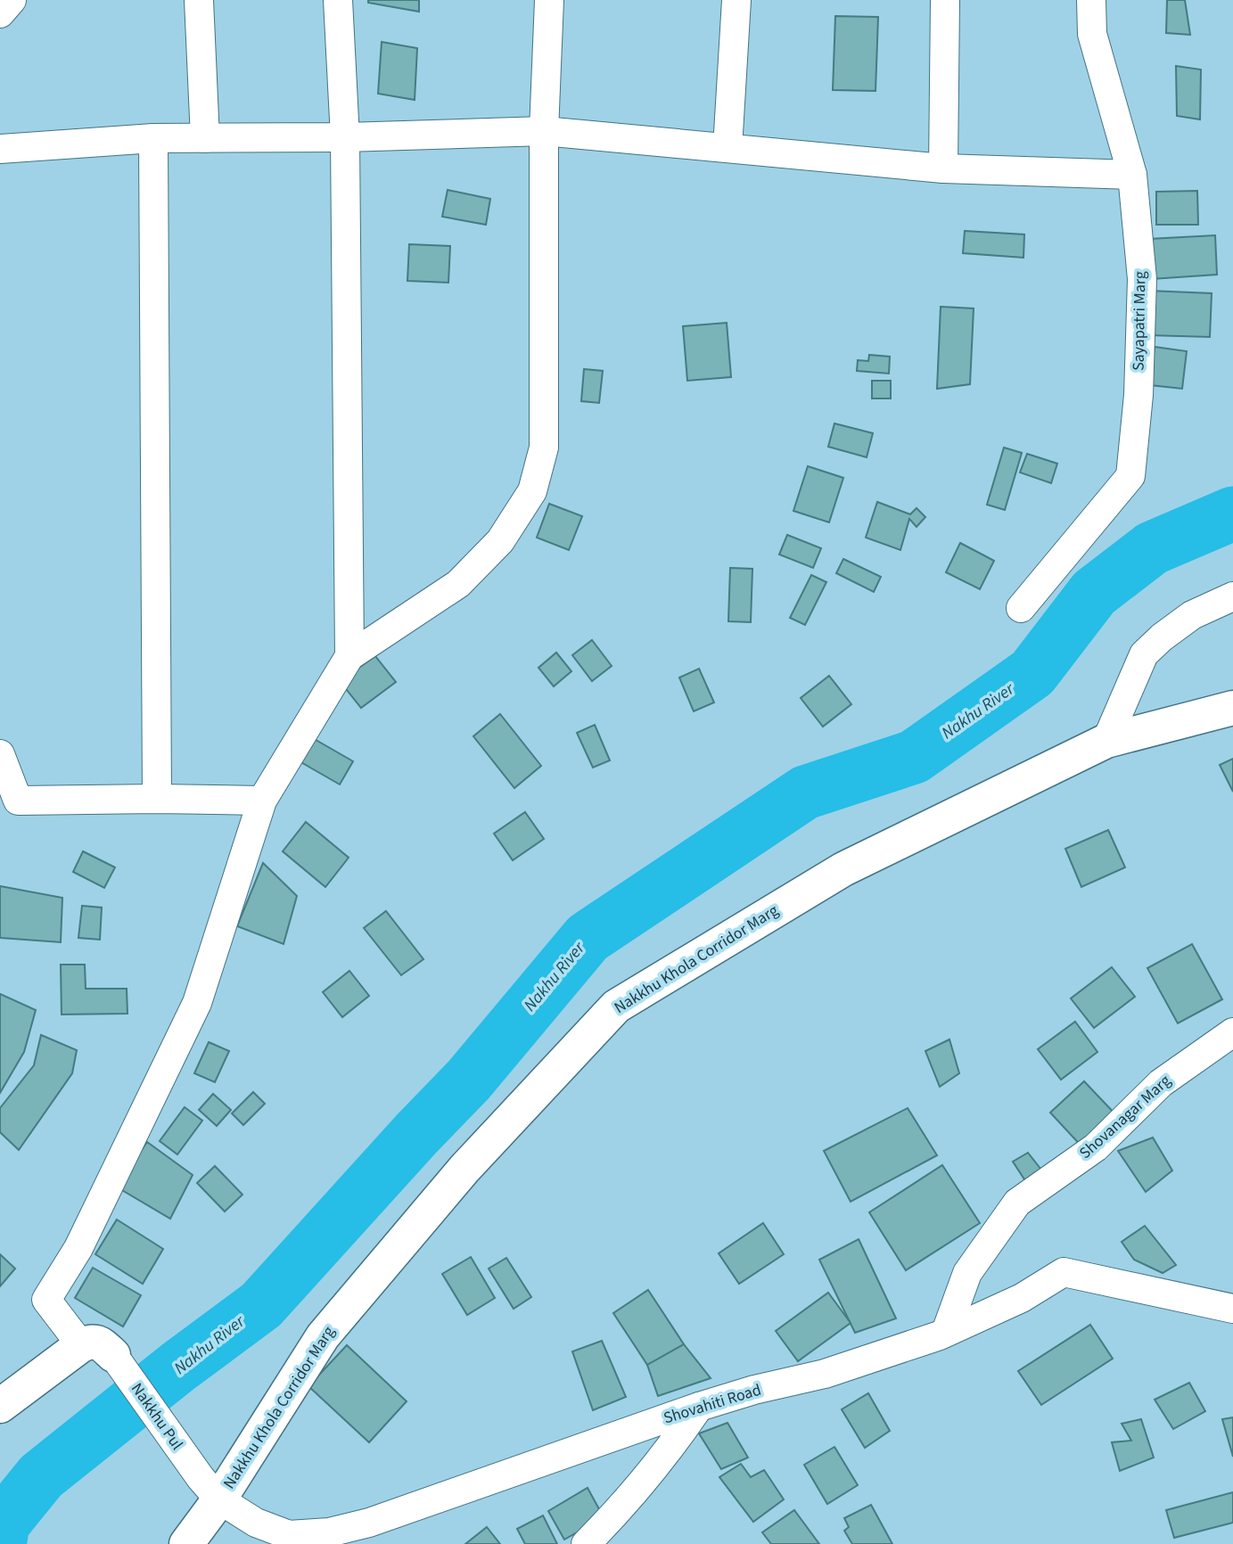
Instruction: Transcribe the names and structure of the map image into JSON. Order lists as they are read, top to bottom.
{
  "streets": {
    "street": [
      "Sayapatri Marg",
      "Nakkhu Khola Corridor Marg",
      "Shovanagar Marg",
      "Shovahiti Road",
      "Nakkhu Pul"
    ]
  },
  "crossings": [
    ["Nakkhu Khola Corridor Marg", "Shovahiti Road"],
    ["Nakkhu Khola Corridor Marg", "Nakkhu Pul"],
    ["Shovanagar Marg", "Shovahiti Road"],
    ["Shovahiti Road", "Nakkhu Pul"]
  ],
  "water": ["Nakhu River"]
}
